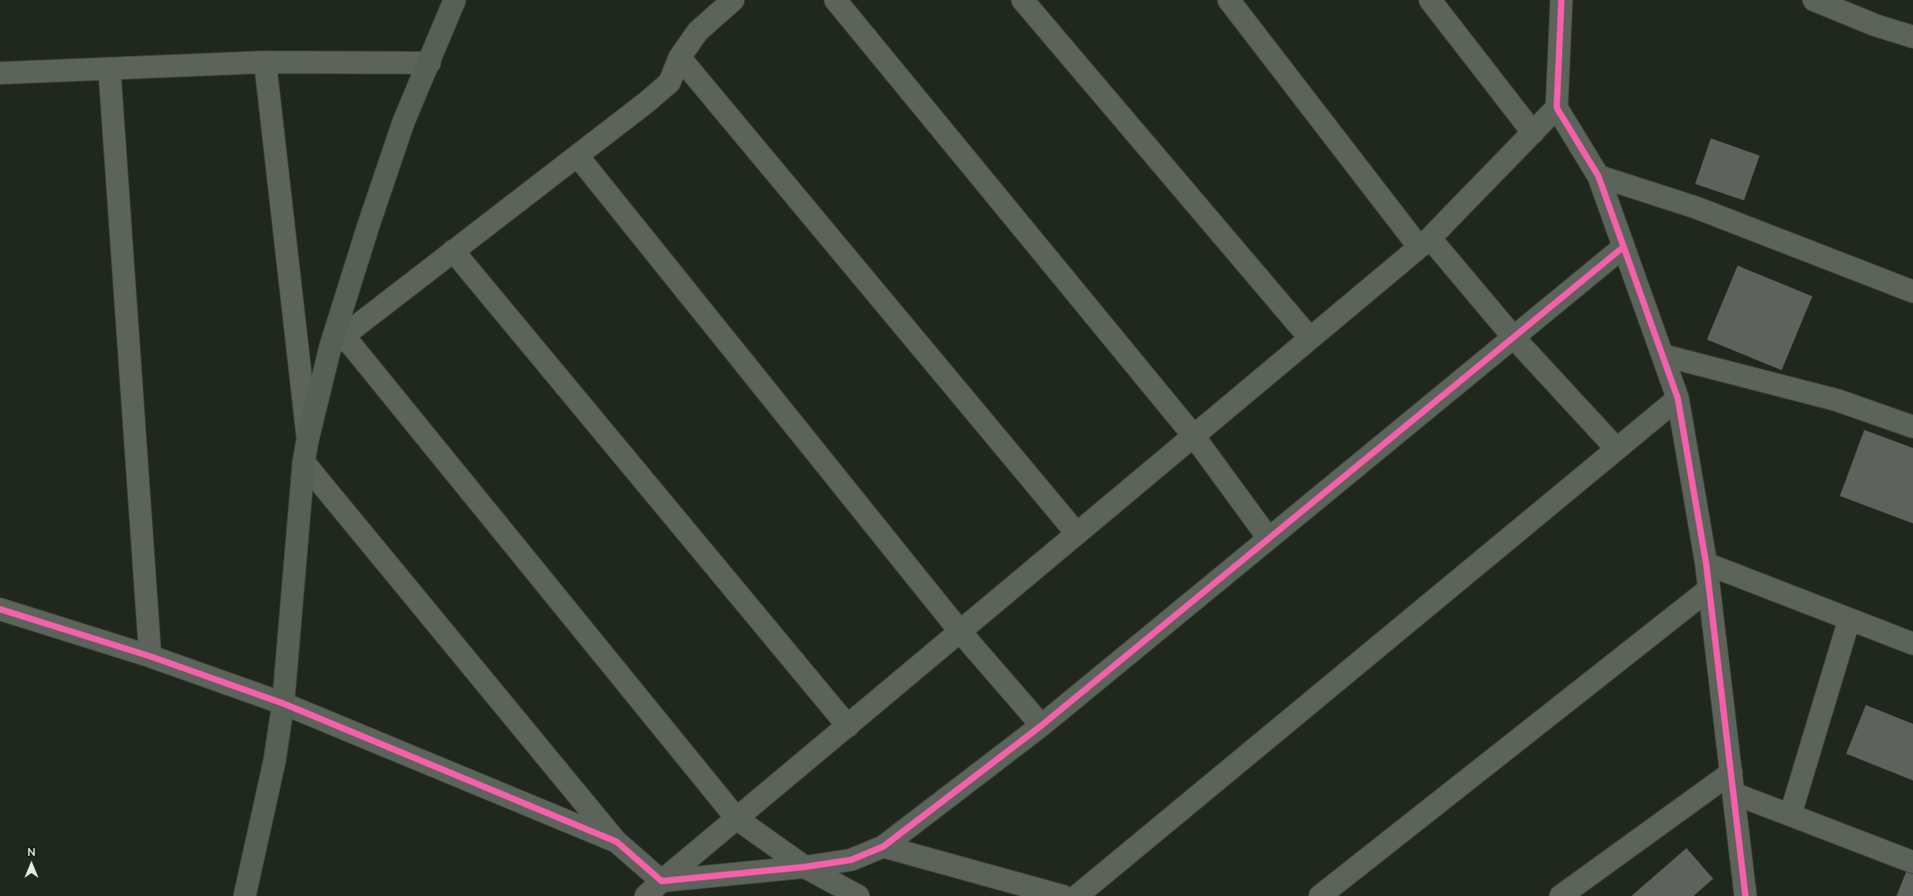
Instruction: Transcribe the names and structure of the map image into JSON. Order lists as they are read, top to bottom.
{
  "north": "top"
}
